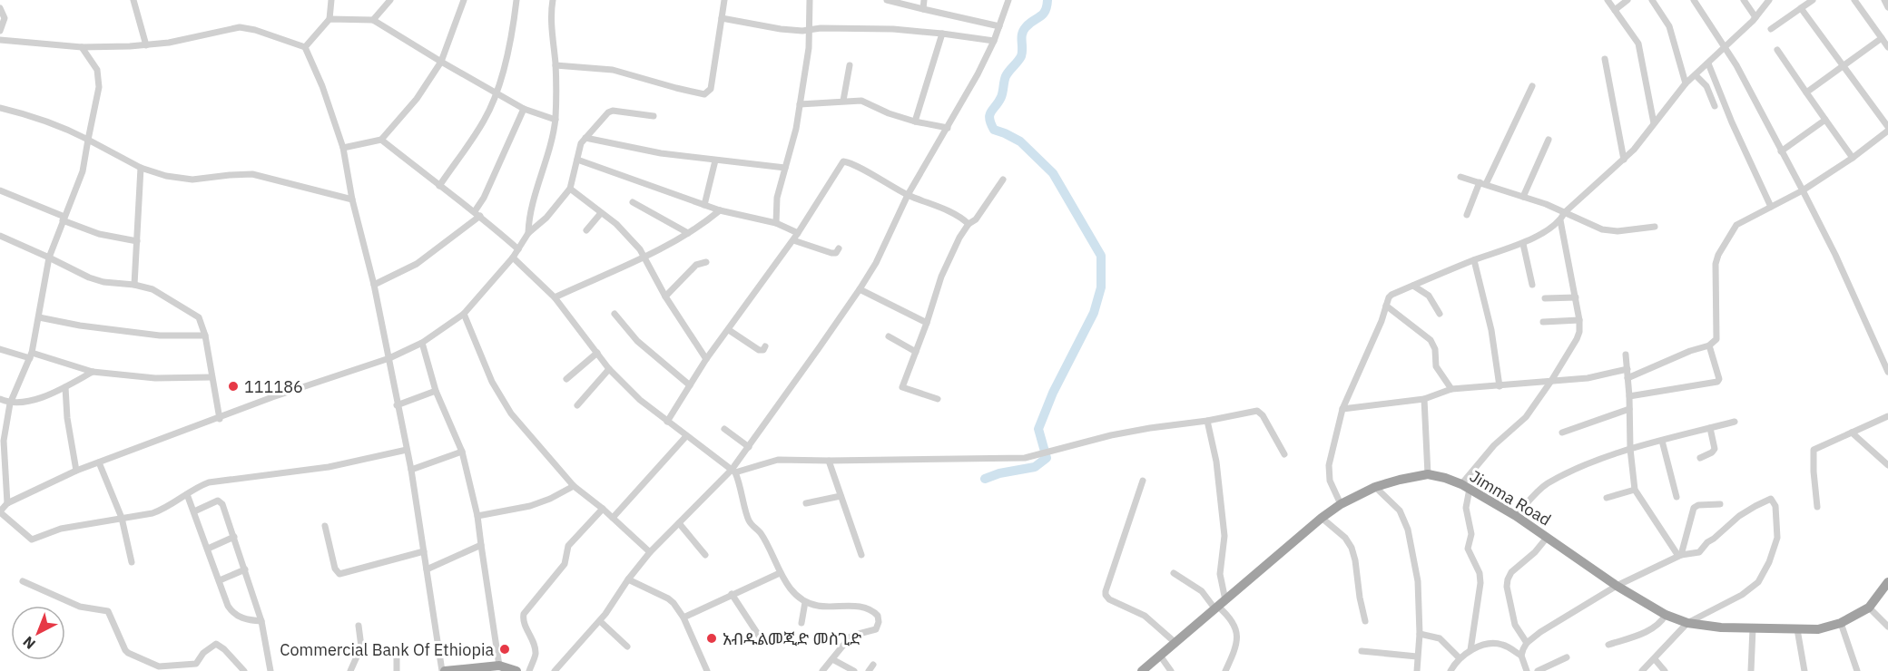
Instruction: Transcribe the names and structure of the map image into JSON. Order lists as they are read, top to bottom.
{
  "streets": {
    "highway": ["Jimma Road"]
  },
  "places": ["111186", "አብዱልመጂድ መስጊድ", "Commercial Bank Of Ethiopia"],
  "north": "bottom left"
}
